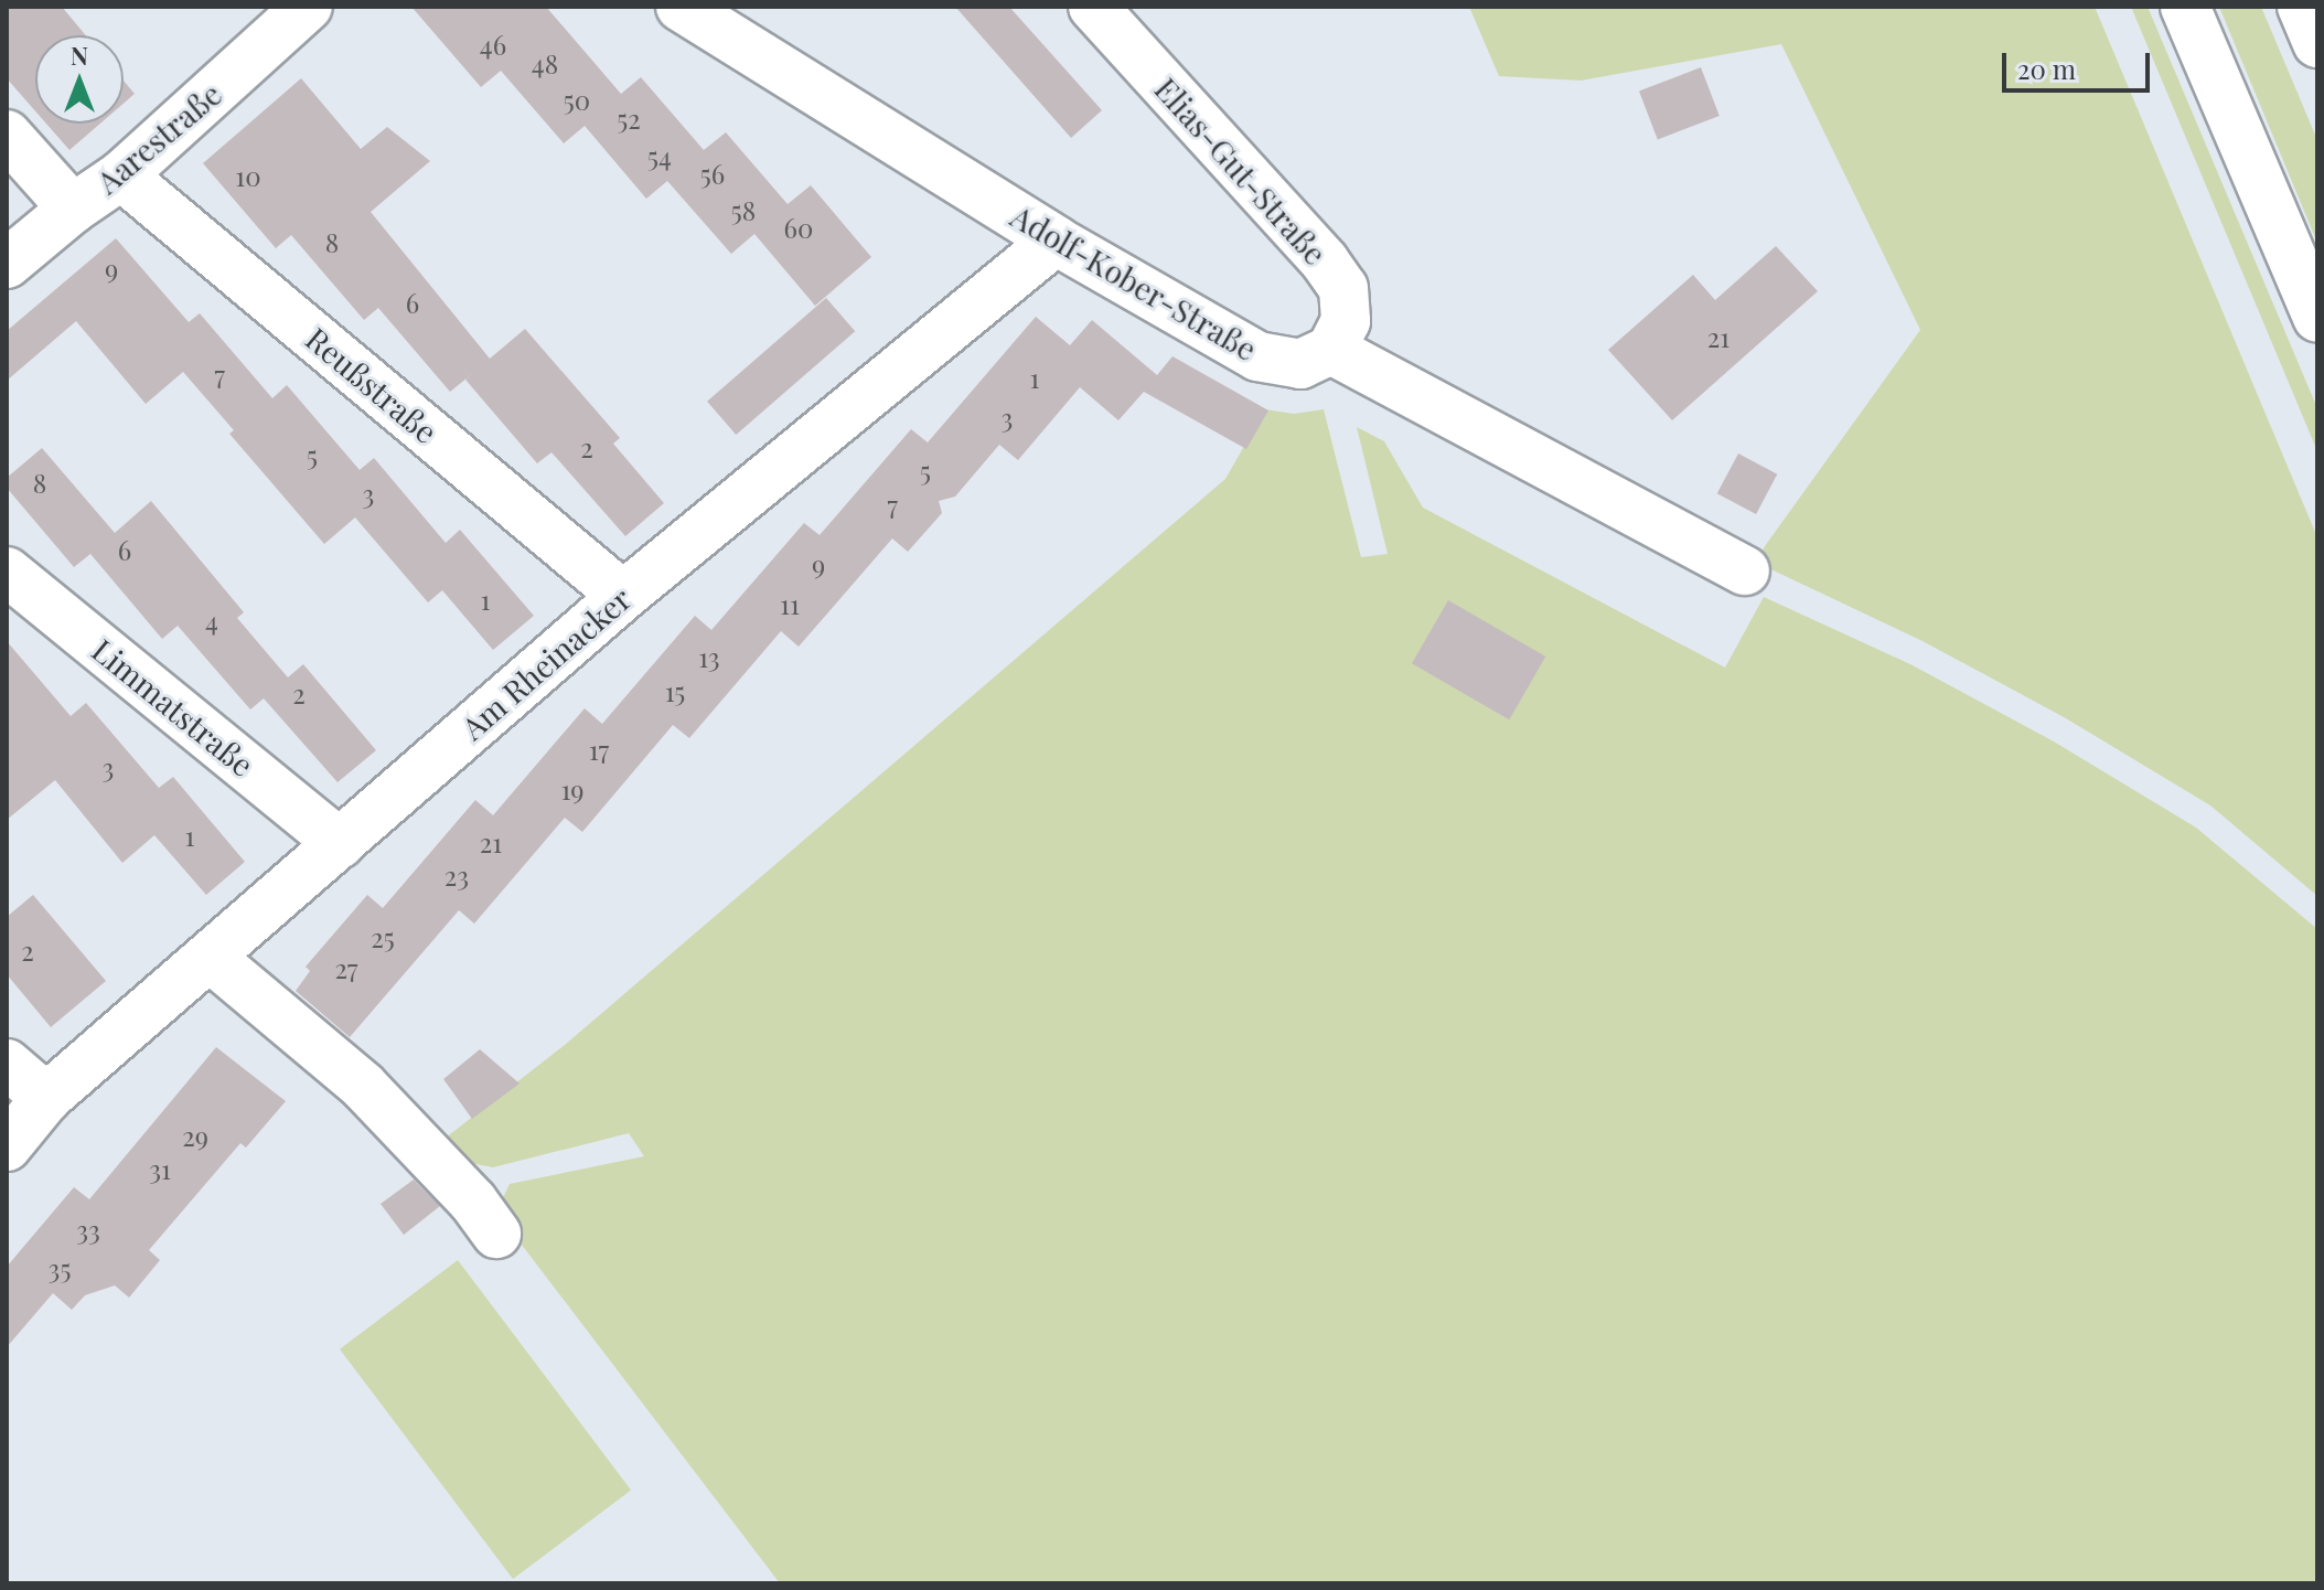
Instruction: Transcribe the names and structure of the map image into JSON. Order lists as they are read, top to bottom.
{
  "streets": {
    "street": [
      "Aarestraße",
      "Elias-Gut-Straße",
      "Adolf-Kober-Straße",
      "Reußstraße",
      "Am Rheinacker",
      "Limmatstraße"
    ]
  },
  "crossings": [
    ["Aarestraße", "Reußstraße"],
    ["Elias-Gut-Straße", "Adolf-Kober-Straße"],
    ["Adolf-Kober-Straße", "Am Rheinacker"],
    ["Reußstraße", "Am Rheinacker"],
    ["Am Rheinacker", "Limmatstraße"]
  ],
  "house_numbers": [
    "46",
    "48",
    "50",
    "52",
    "54",
    "56",
    "10",
    "58",
    "60",
    "8",
    "9",
    "6",
    "21",
    "7",
    "1",
    "3",
    "2",
    "5",
    "5",
    "8",
    "3",
    "7",
    "6",
    "9",
    "1",
    "11",
    "4",
    "13",
    "15",
    "2",
    "17",
    "3",
    "19",
    "1",
    "21",
    "23",
    "25",
    "2",
    "27",
    "29",
    "31",
    "33",
    "35"
  ],
  "scale_bar": "20 m",
  "north": "top"
}
